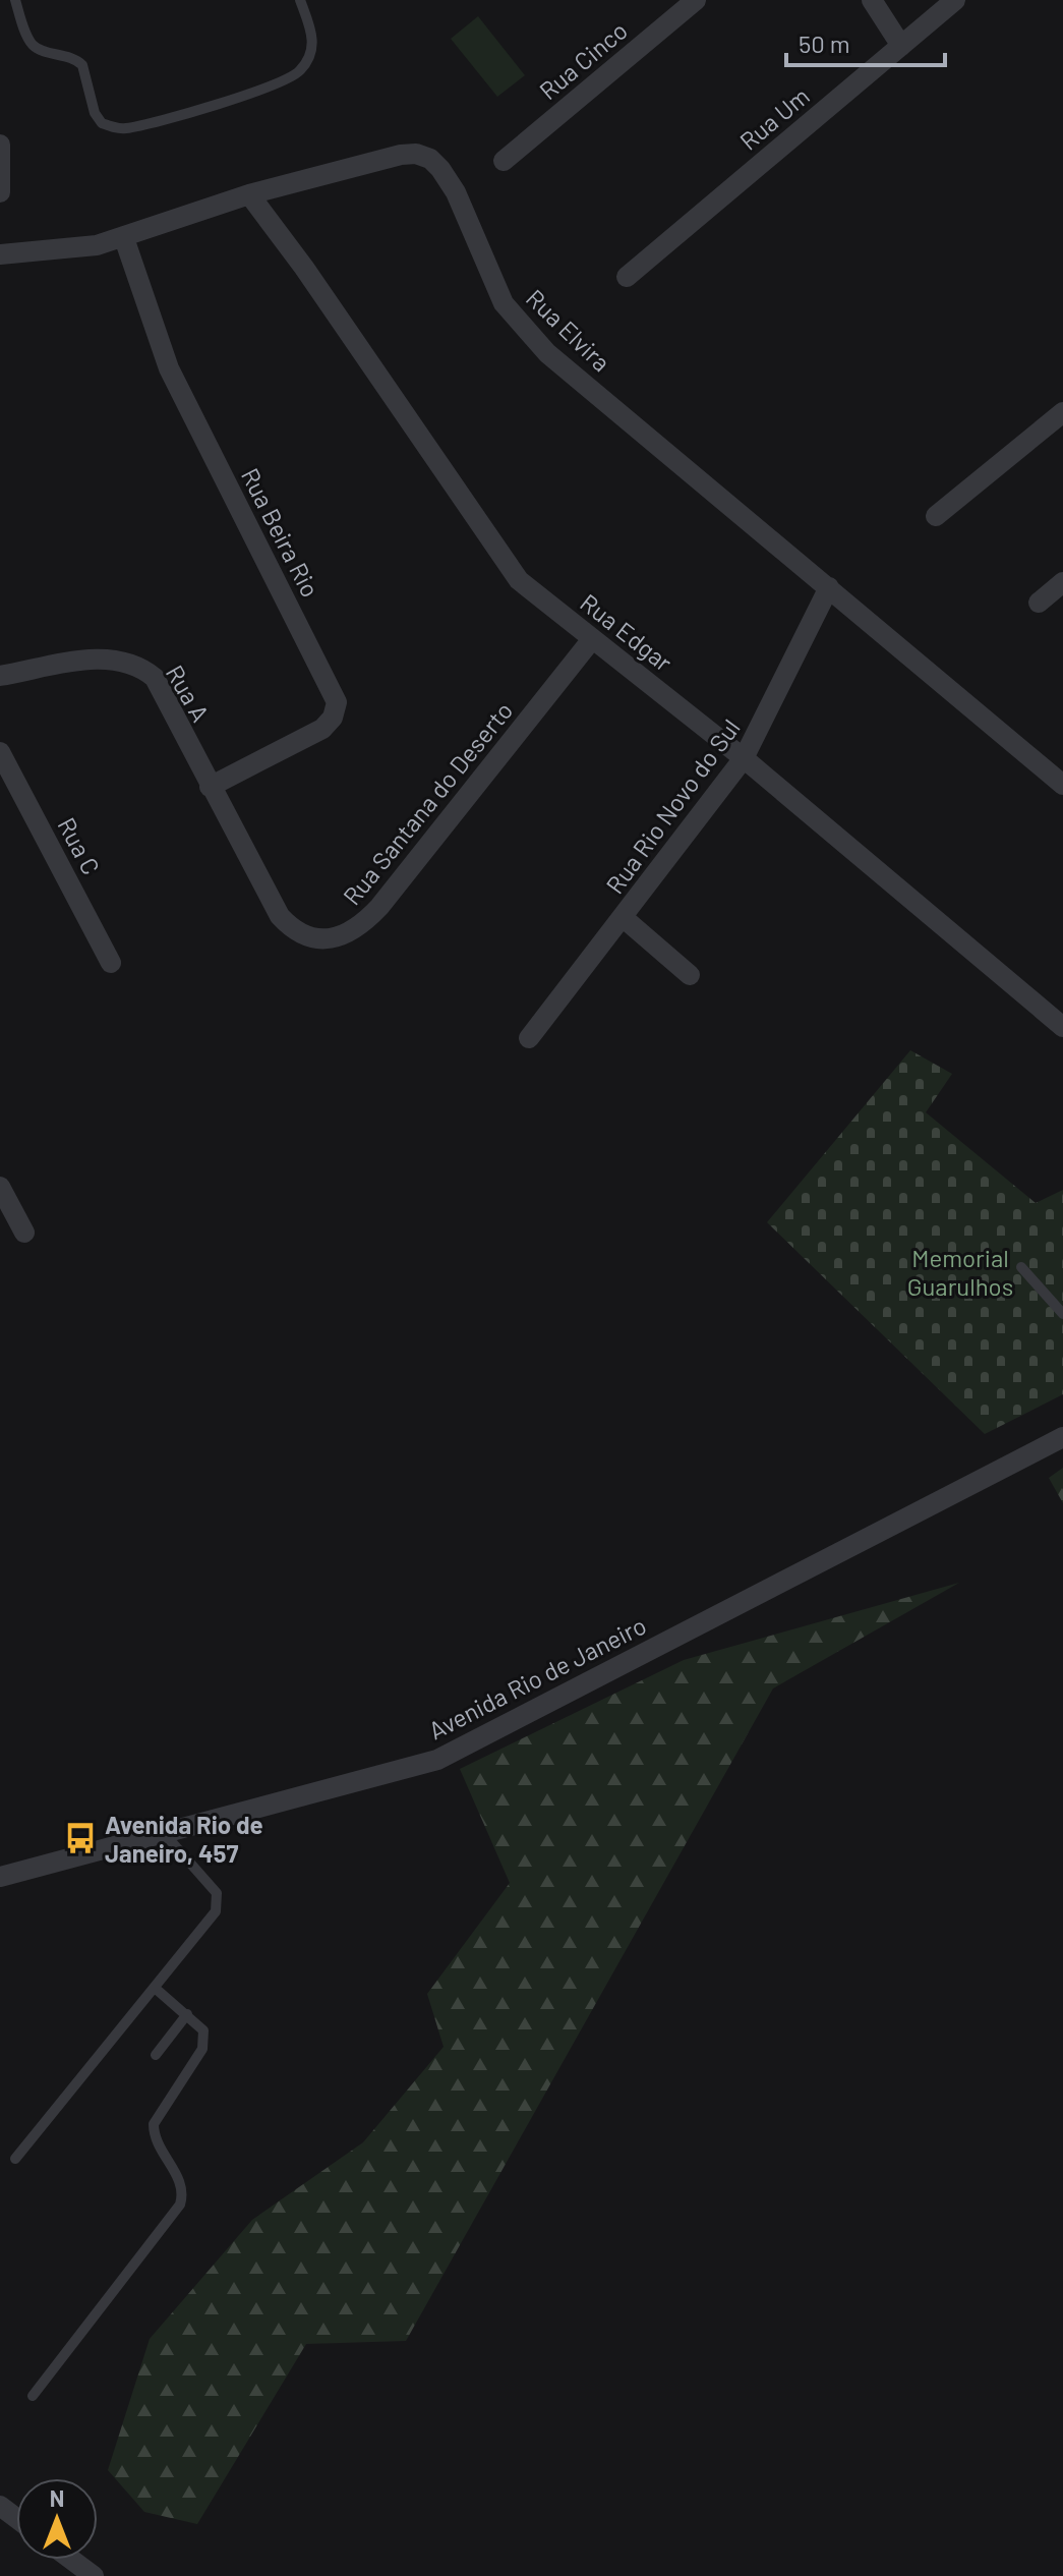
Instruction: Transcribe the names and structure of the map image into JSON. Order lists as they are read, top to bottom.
{
  "streets": {
    "street": [
      "Rua Cinco",
      "Rua Um",
      "Rua Elvira",
      "Rua Beira Rio",
      "Rua Edgar",
      "Rua A",
      "Rua Santana do Deserto",
      "Rua Rio Novo do Sul",
      "Rua C",
      "Avenida Rio de Janeiro"
    ]
  },
  "crossings": [
    ["Rua Elvira", "Rua Beira Rio"],
    ["Rua Elvira", "Rua Edgar"],
    ["Rua Elvira", "Rua Rio Novo do Sul"],
    ["Rua Beira Rio", "Rua A"],
    ["Rua Beira Rio", "Rua Santana do Deserto"],
    ["Rua Edgar", "Rua Santana do Deserto"],
    ["Rua Edgar", "Rua Rio Novo do Sul"],
    ["Rua A", "Rua Santana do Deserto"]
  ],
  "parks": ["Memorial Guarulhos"],
  "places": {
    "bus stop": ["Avenida Rio de Janeiro, 457"]
  },
  "scale_bar": "50 m",
  "north": "top"
}
